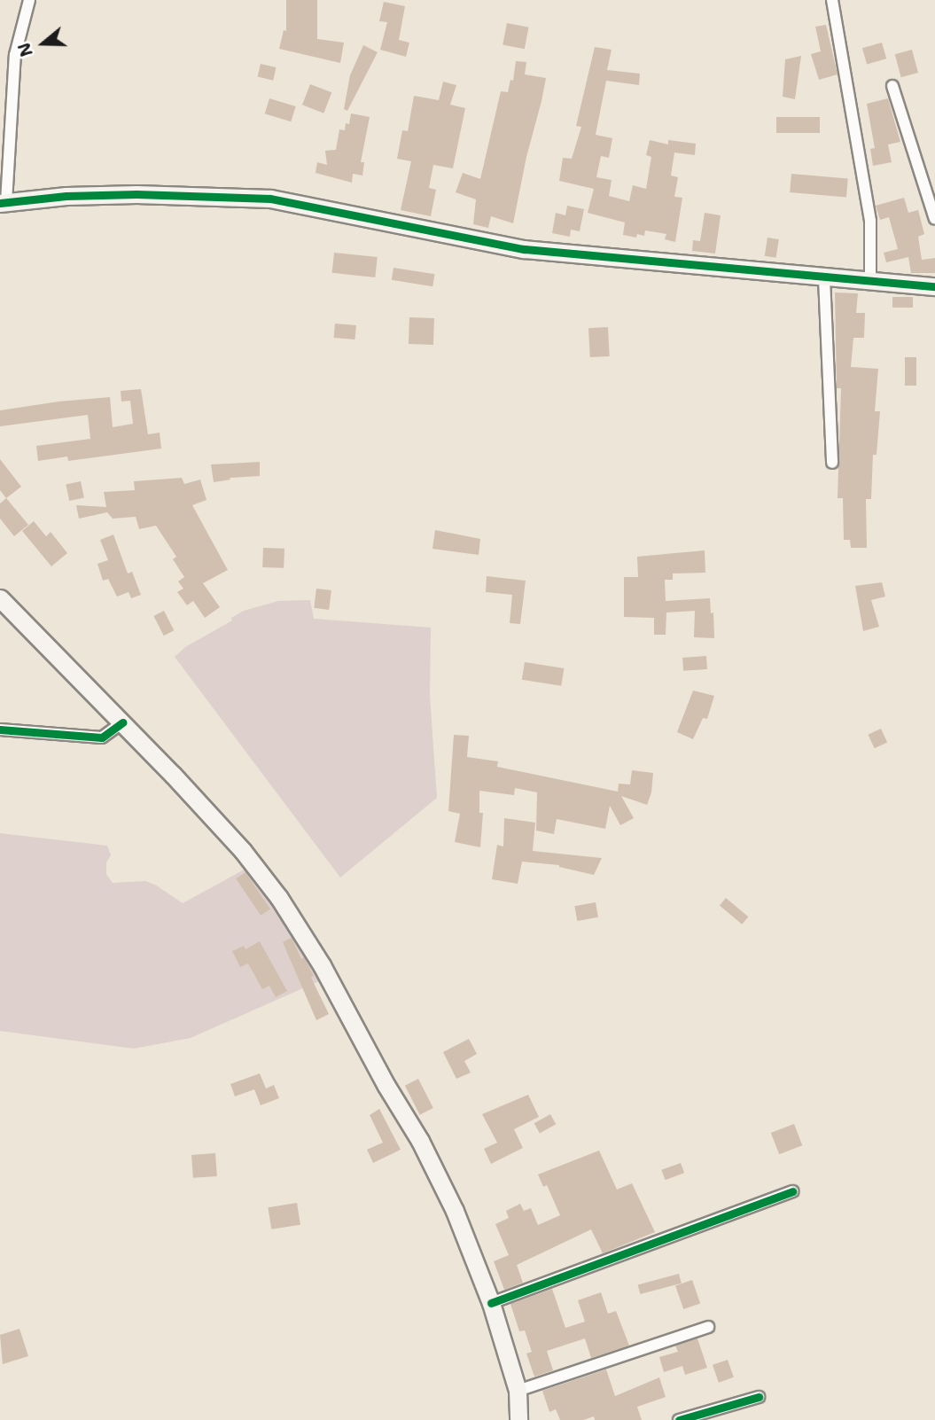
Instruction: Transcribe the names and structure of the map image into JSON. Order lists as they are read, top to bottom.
{
  "north": "left"
}
